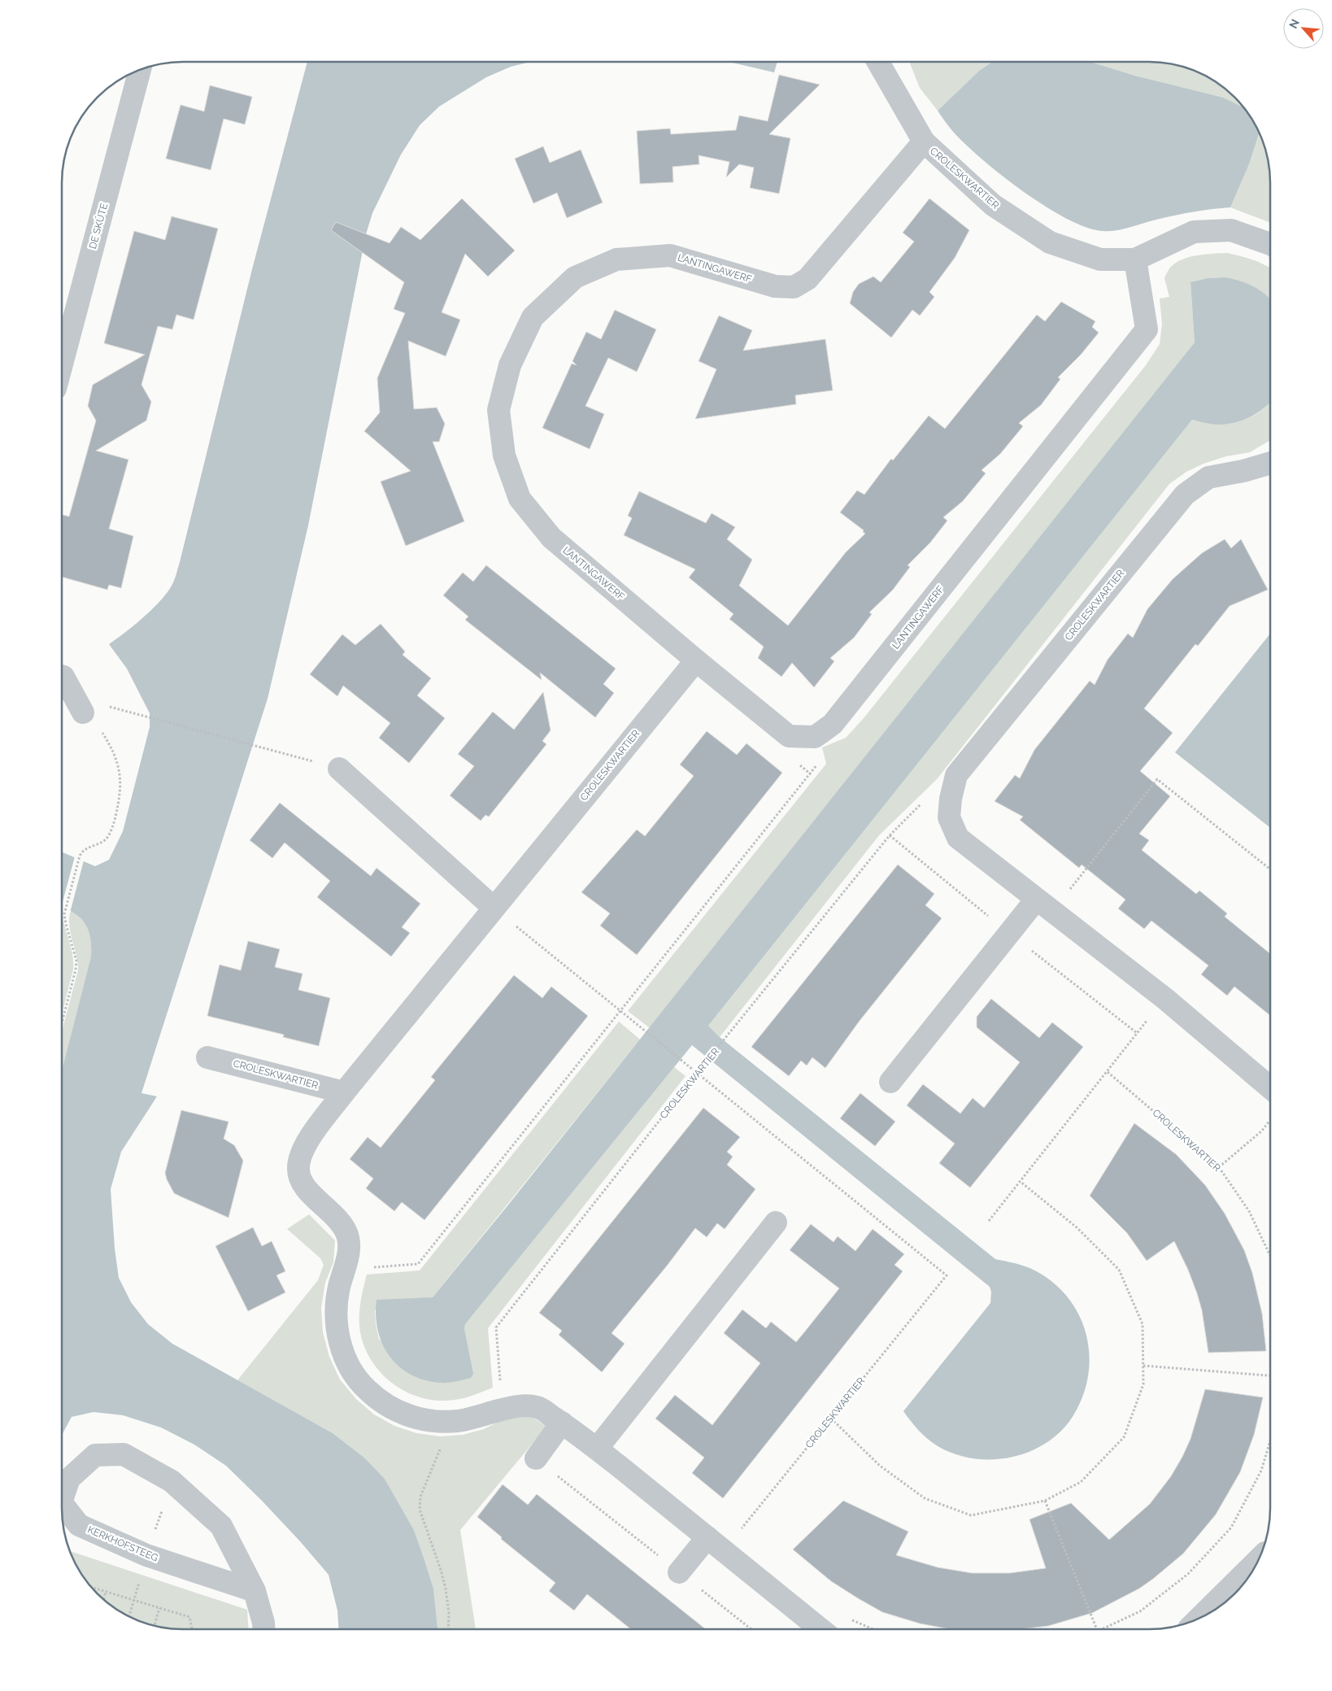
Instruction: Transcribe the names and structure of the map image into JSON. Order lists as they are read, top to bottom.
{
  "streets": {
    "street": [
      "CROLESKWARTIER",
      "DE SKÛTE",
      "LANTINGAWERF",
      "KERKHOFSTEEG"
    ]
  },
  "crossings": [
    ["CROLESKWARTIER", "LANTINGAWERF"]
  ],
  "north": "top left"
}
